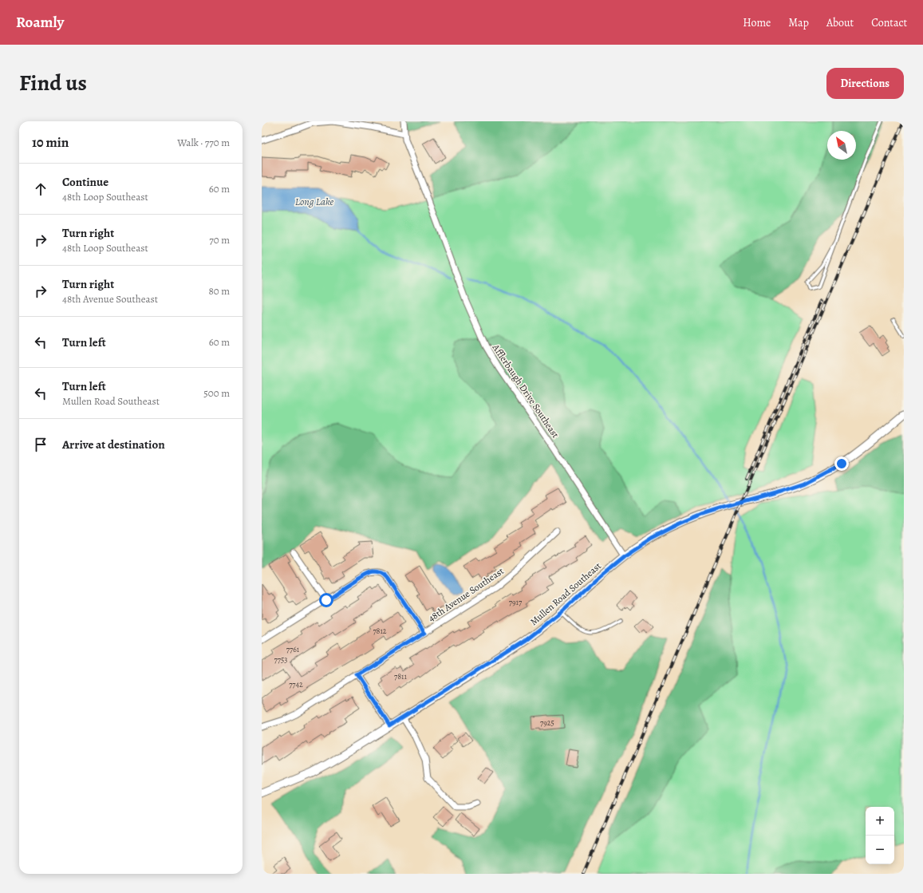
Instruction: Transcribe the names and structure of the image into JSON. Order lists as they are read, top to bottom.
{
  "streets": {
    "street": ["Afflerbaugh Drive Southeast", "Mullen Road Southeast", "48th Avenue Southeast"]
  },
  "crossings": [
    ["Afflerbaugh Drive Southeast", "Mullen Road Southeast"]
  ],
  "water": ["Long Lake"],
  "house_numbers": [
    "7917",
    "7812",
    "7761",
    "7753",
    "7811",
    "7742",
    "7925"
  ],
  "north": "top left",
  "page": {
    "header": "Roamly",
    "nav": [
      "Home",
      "Map",
      "About",
      "Contact"
    ],
    "title": "Find us",
    "buttons": "Directions",
    "heading": ["10 min", "Walk · 770 m"],
    "list": [
      ["Continue", "48th Loop Southeast", "60 m"],
      ["Turn right", "48th Loop Southeast", "70 m"],
      ["Turn right", "48th Avenue Southeast", "80 m"],
      ["Turn left", "60 m"],
      ["Turn left", "Mullen Road Southeast", "500 m"],
      "Arrive at destination"
    ],
    "map_buttons": ["+", "−"]
  }
}
